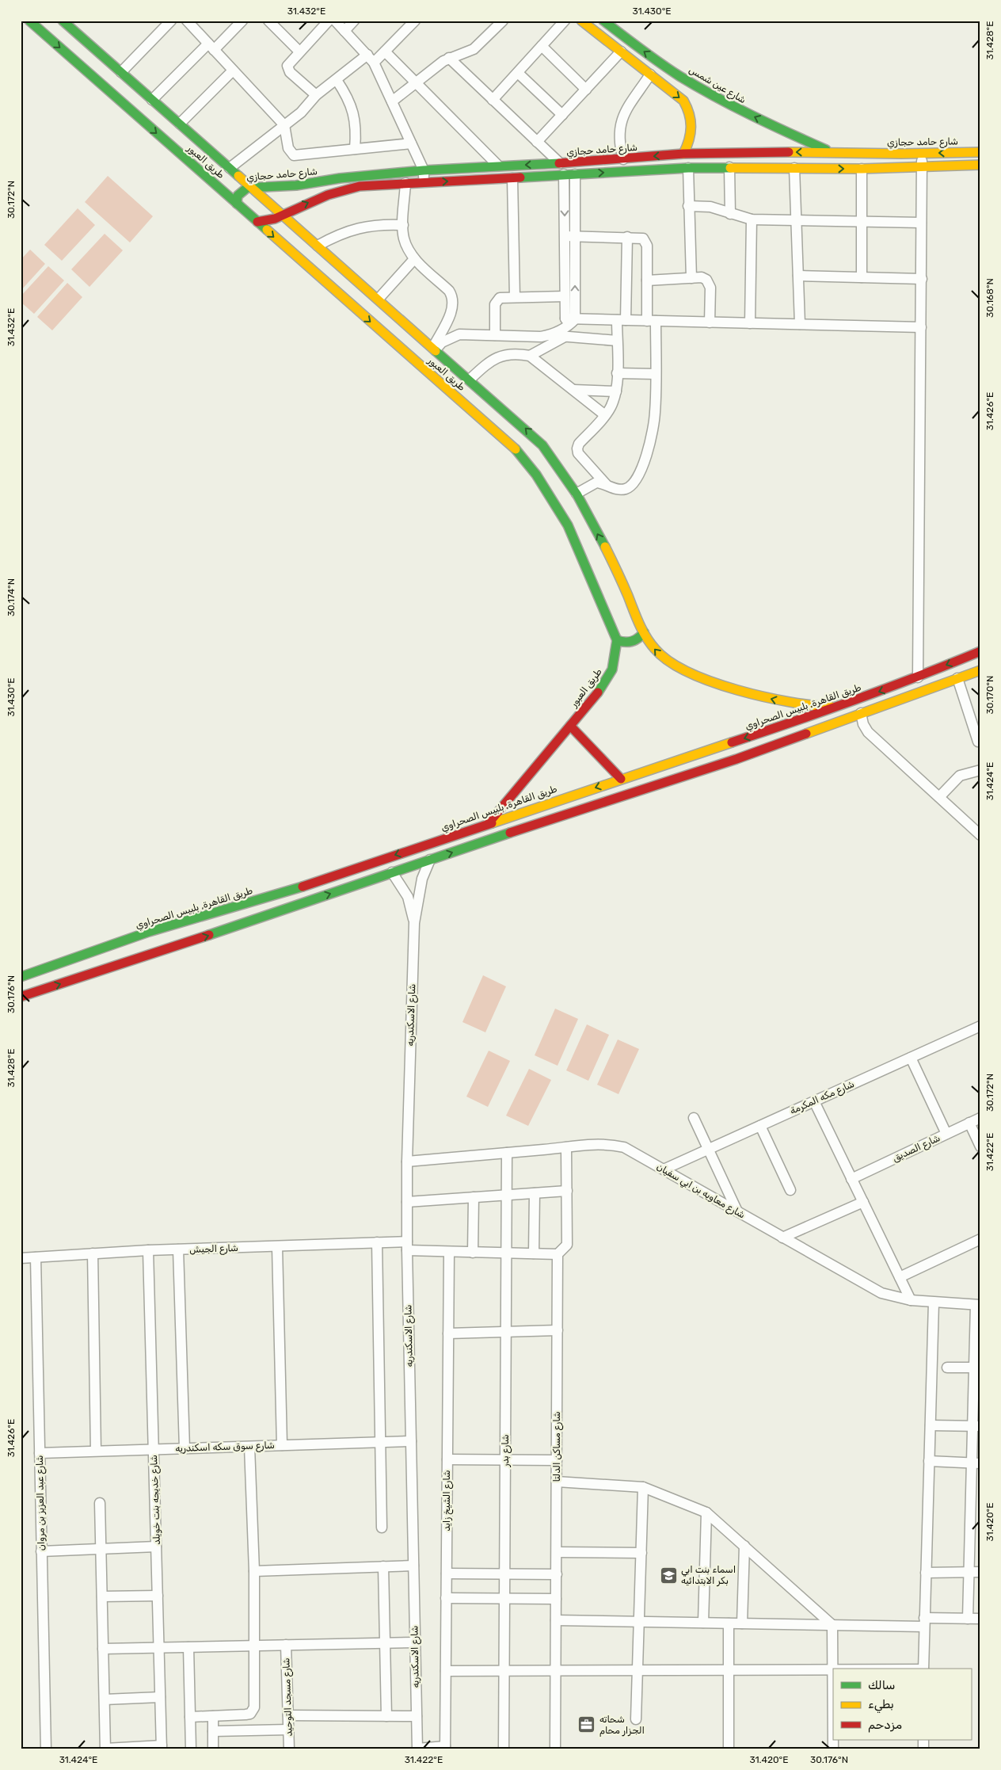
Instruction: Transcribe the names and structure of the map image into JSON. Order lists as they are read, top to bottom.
{
  "streets": {
    "main road": [
      "شارع عين شمس",
      "شارع حامد حجازي",
      "طريق العبور",
      "طريق القاهرة, بلبيس الصحراوي"
    ],
    "street": [
      "شارع الاسكندريه",
      "شارع مكه المكرمة",
      "شارع الصديق",
      "شارع معاويه بن ابي سفيان",
      "شارع الجيش",
      "شارع سوق سكه اسكندريه",
      "شارع مساكن الدلتا",
      "شارع بدر",
      "شارع خديجه بنت خويلد",
      "شارع الشيخ زايد",
      "شارع عبد العزيز بن مروان",
      "شارع مسجد التوحيد"
    ]
  },
  "crossings": [
    ["شارع عين شمس", "شارع حامد حجازي"],
    ["شارع حامد حجازي", "طريق العبور"],
    ["طريق العبور", "طريق القاهرة, بلبيس الصحراوي"],
    ["طريق القاهرة, بلبيس الصحراوي", "شارع الاسكندريه"],
    ["شارع الاسكندريه", "شارع معاويه بن ابي سفيان"],
    ["شارع الاسكندريه", "شارع الجيش"],
    ["شارع الاسكندريه", "شارع سوق سكه اسكندريه"],
    ["شارع مكه المكرمة", "شارع معاويه بن ابي سفيان"],
    ["شارع معاويه بن ابي سفيان", "شارع بدر"],
    ["شارع الجيش", "شارع مساكن الدلتا"],
    ["شارع الجيش", "شارع بدر"],
    ["شارع الجيش", "شارع خديجه بنت خويلد"],
    ["شارع الجيش", "شارع الشيخ زايد"],
    ["شارع الجيش", "شارع عبد العزيز بن مروان"],
    ["شارع سوق سكه اسكندريه", "شارع خديجه بنت خويلد"],
    ["شارع سوق سكه اسكندريه", "شارع عبد العزيز بن مروان"]
  ],
  "one_way": ["شارع عين شمس"],
  "places": {
    "school or university": ["اسماء بنت ابي بكر الابتدائيه"],
    "office": ["شحاته الجزار محام"]
  },
  "legend": ["سالك", "بطيء", "مزدحم"],
  "coordinates": [
    "31.432°E",
    "31.430°E",
    "31.428°E",
    "30.172°N",
    "30.168°N",
    "31.426°E",
    "30.174°N",
    "30.170°N",
    "31.424°E",
    "30.176°N",
    "31.422°E",
    "31.420°E"
  ]
}
